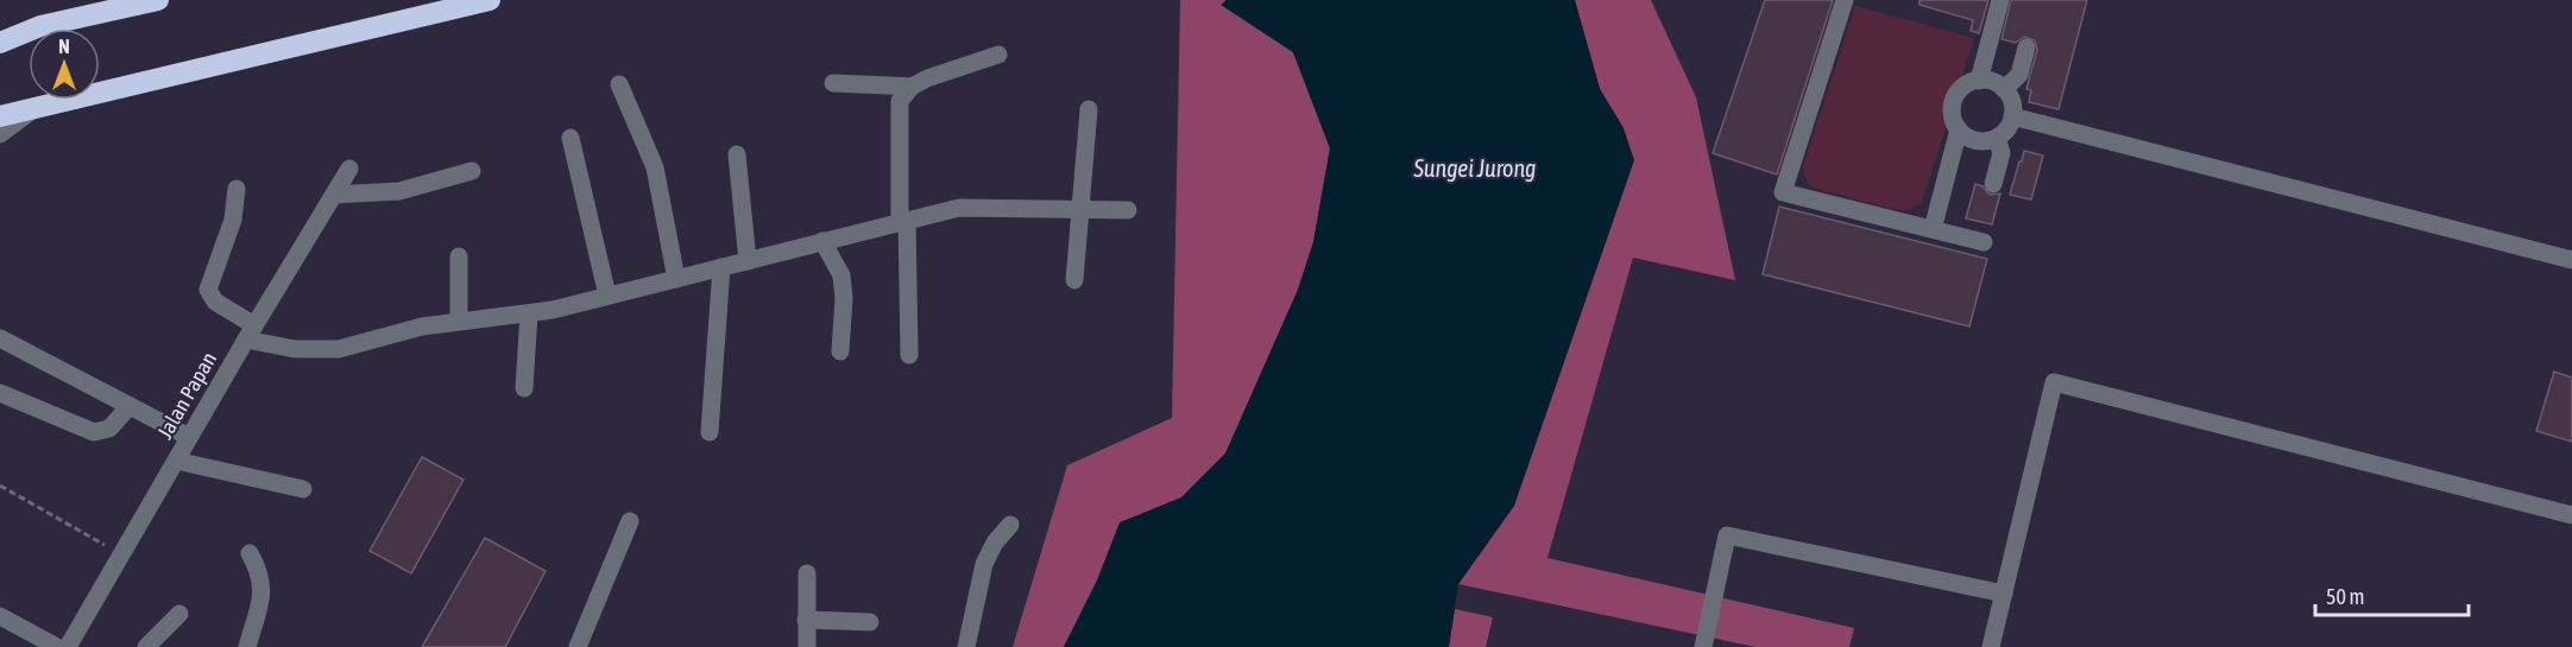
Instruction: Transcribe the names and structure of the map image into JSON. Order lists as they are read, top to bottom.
{
  "streets": {
    "street": ["Jalan Papan"]
  },
  "water": ["Sungei Jurong"],
  "scale_bar": "50 m",
  "north": "top"
}
